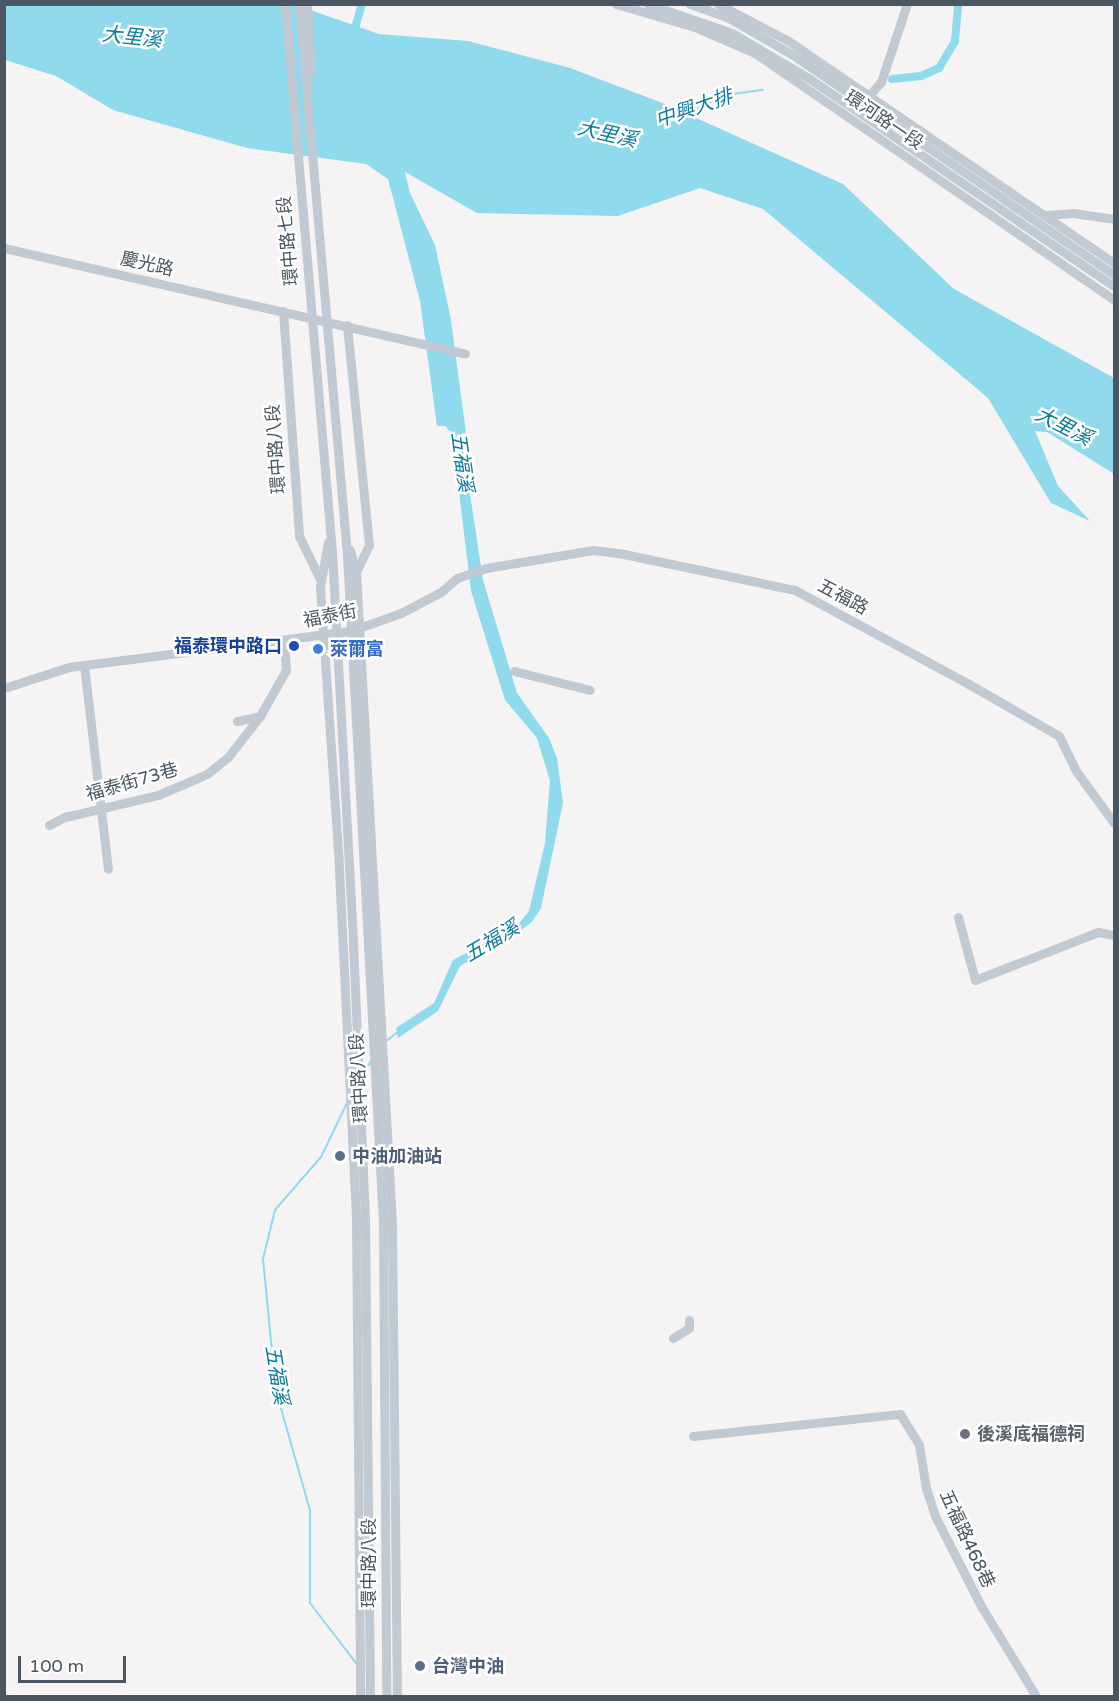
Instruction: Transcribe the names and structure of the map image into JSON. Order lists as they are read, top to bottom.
{
  "streets": {
    "street": [
      "環河路一段",
      "環中路七段",
      "慶光路",
      "環中路八段",
      "五福路",
      "福泰街",
      "福泰街73巷",
      "五福路468巷"
    ]
  },
  "crossings": [
    ["環中路七段", "環中路八段"],
    ["慶光路", "環中路八段"],
    ["環中路八段", "福泰街"],
    ["五福路", "福泰街"],
    ["福泰街", "福泰街73巷"]
  ],
  "water": ["大里溪", "中興大排", "五福溪"],
  "places": [
    "福泰環中路口",
    "萊爾富",
    "中油加油站",
    "後溪底福德祠",
    "台灣中油"
  ],
  "scale_bar": "100 m"
}
